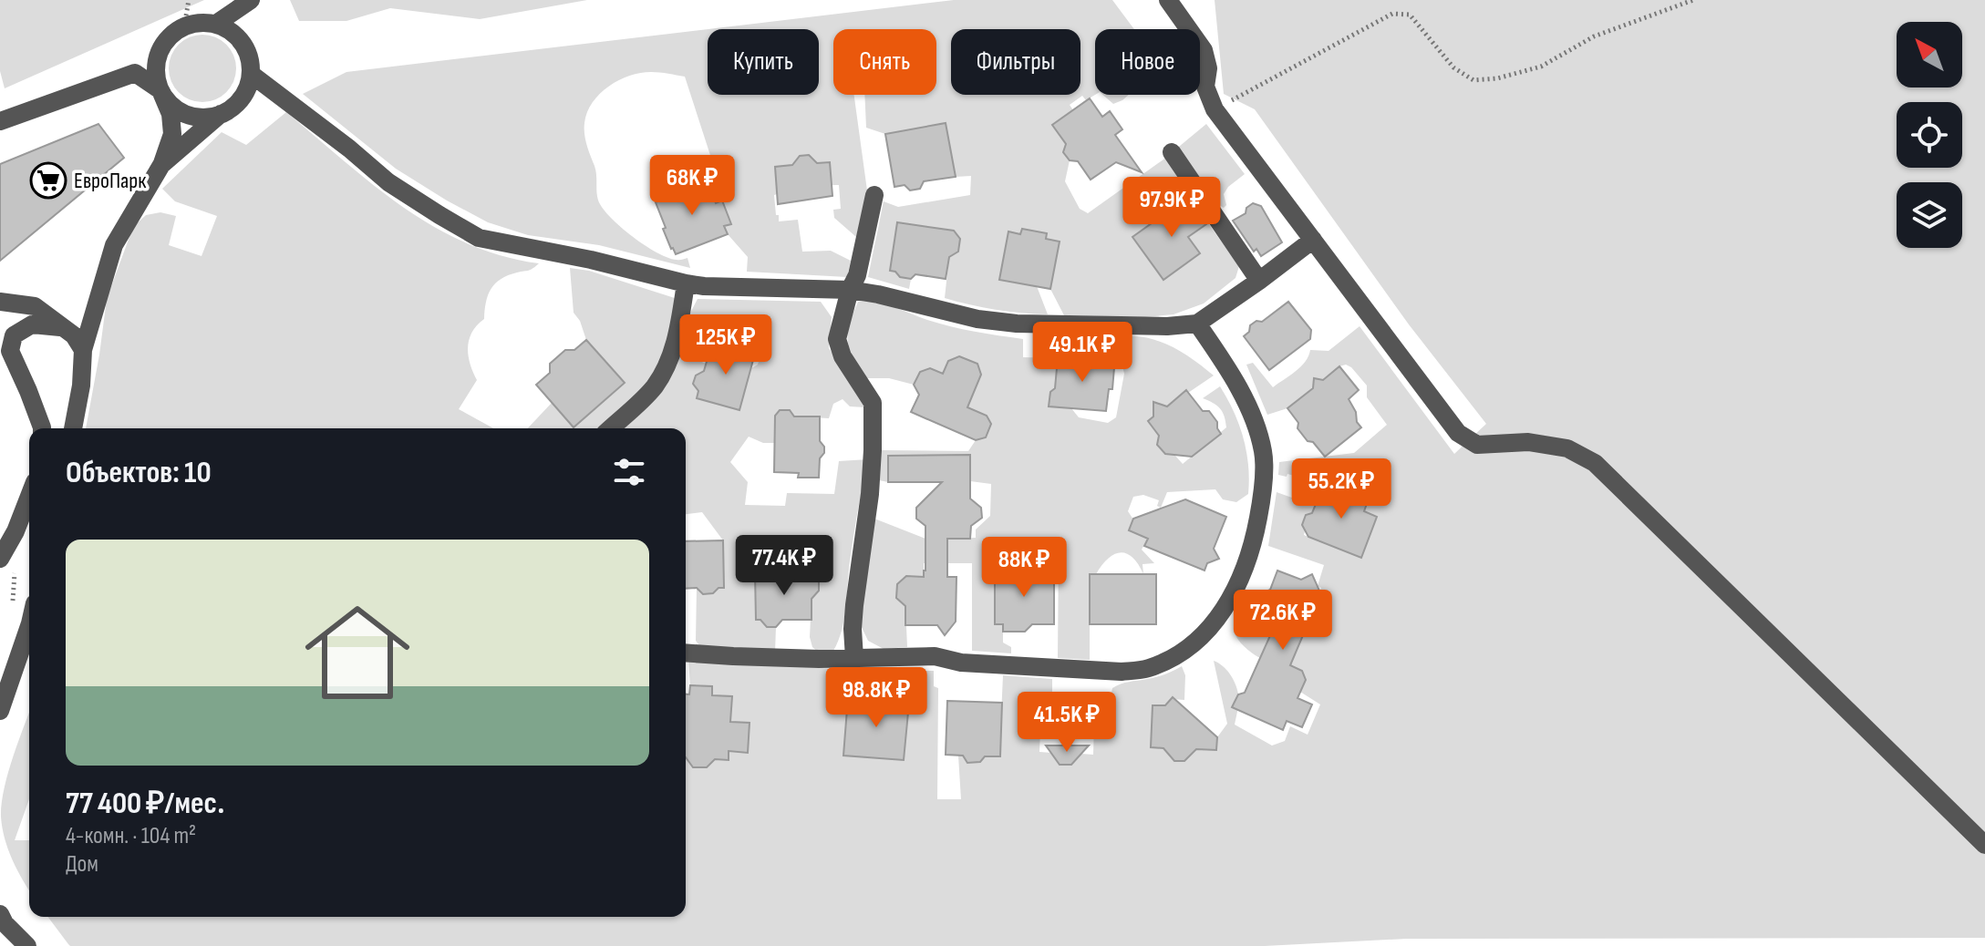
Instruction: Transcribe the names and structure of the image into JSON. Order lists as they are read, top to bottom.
{
  "places": {
    "supermarket": ["ЕвроПарк"]
  },
  "north": "top left",
  "page": {
    "chip": [
      "Купить",
      "Снять",
      "Фильтры",
      "Новое"
    ],
    "price": [
      "68K ₽",
      "97.9K ₽",
      "125K ₽",
      "49.1K ₽",
      "55.2K ₽",
      "77.4K ₽",
      "88K ₽",
      "72.6K ₽",
      "98.8K ₽",
      "41.5K ₽"
    ],
    "heading": "Объектов: 10",
    "list": [
      {
        "name": "77 400 ₽/мес.",
        "note": "4-комн. · 104 m² · Дом"
      }
    ]
  }
}
